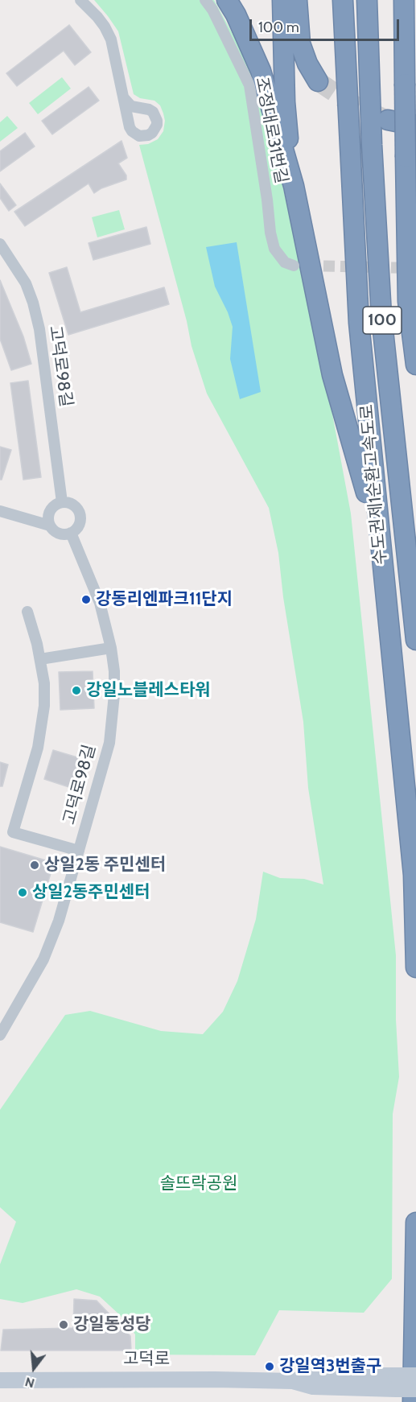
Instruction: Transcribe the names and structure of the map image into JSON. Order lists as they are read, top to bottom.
{
  "streets": {
    "highway": ["100", "수도권제1순환고속도로"],
    "main road": ["고덕로"],
    "street": ["조정대로31번길", "고덕로98길"]
  },
  "parks": ["솔뜨락공원"],
  "places": [
    "강동리엔파크11단지",
    "강일노블레스타워",
    "상일2동 주민센터",
    "상일2동주민센터",
    "강일동성당",
    "강일역3번출구"
  ],
  "scale_bar": "100 m",
  "north": "bottom"
}
